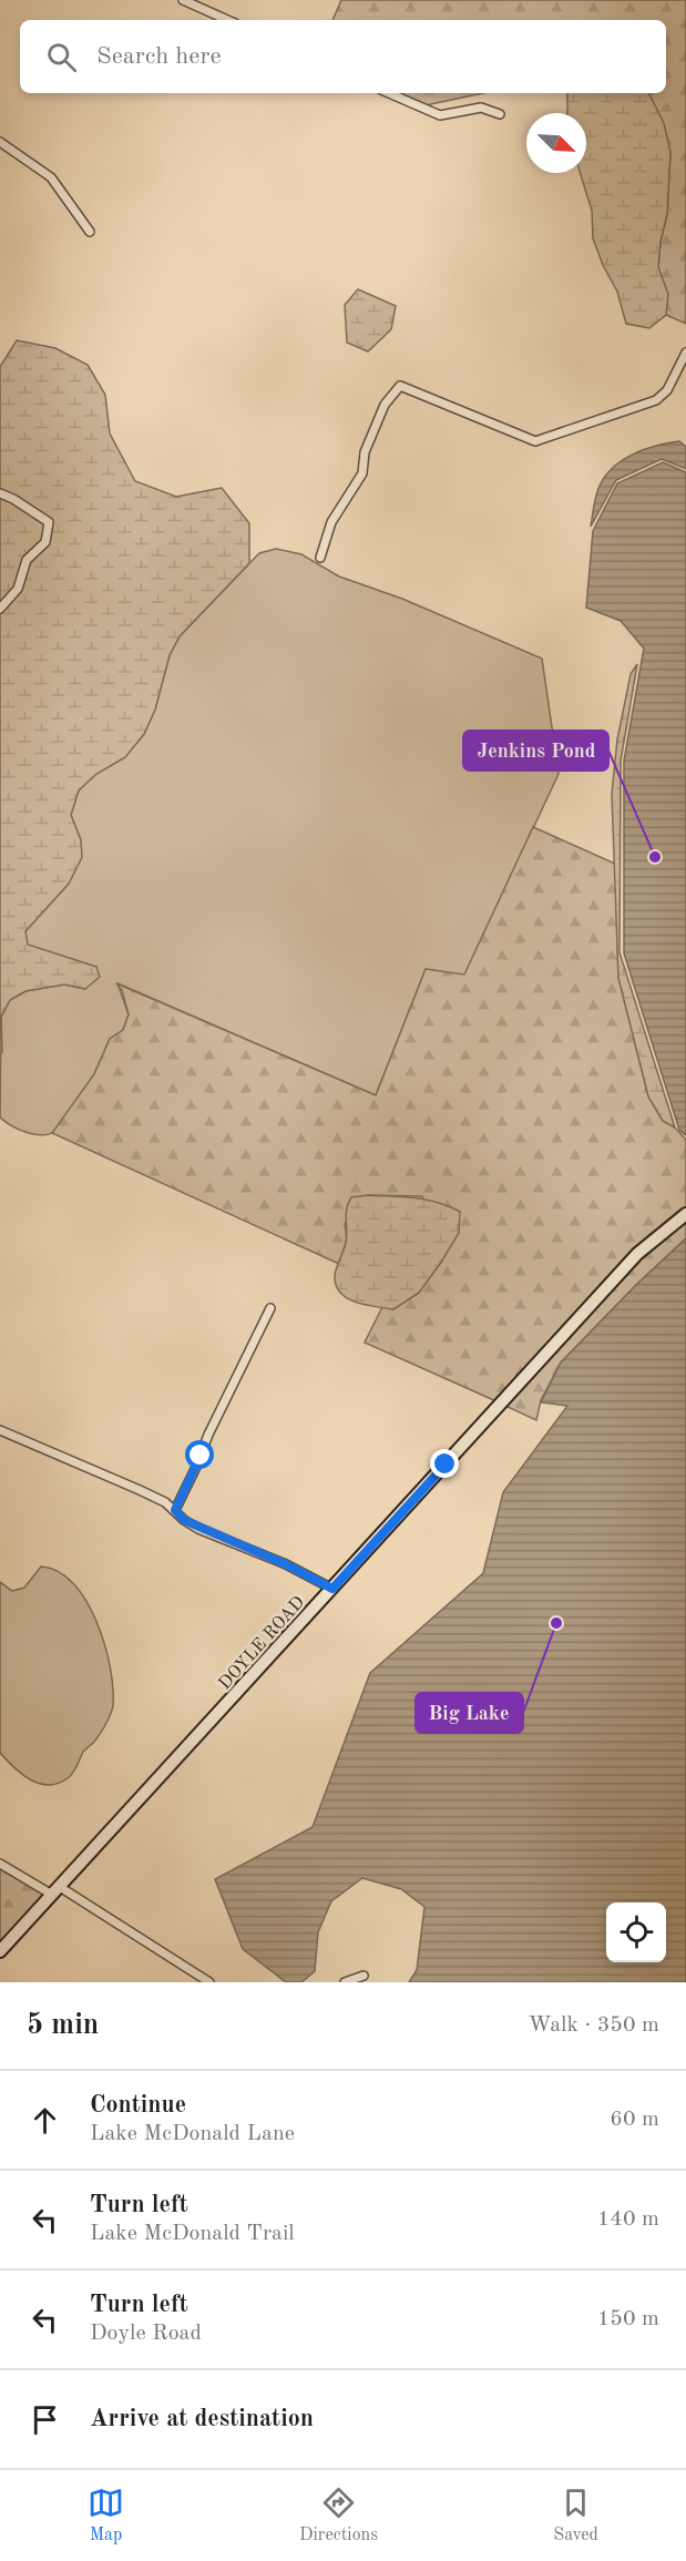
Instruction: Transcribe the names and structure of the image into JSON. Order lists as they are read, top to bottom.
{
  "streets": {
    "main road": ["DOYLE ROAD"]
  },
  "places": ["Jenkins Pond", "Big Lake"],
  "north": "bottom right",
  "page": {
    "search": "Search here",
    "heading": ["5 min", "Walk · 350 m"],
    "list": [
      ["Continue", "Lake McDonald Lane", "60 m"],
      ["Turn left", "Lake McDonald Trail", "140 m"],
      ["Turn left", "Doyle Road", "150 m"],
      "Arrive at destination"
    ],
    "nav": ["Map", "Directions", "Saved"]
  }
}
